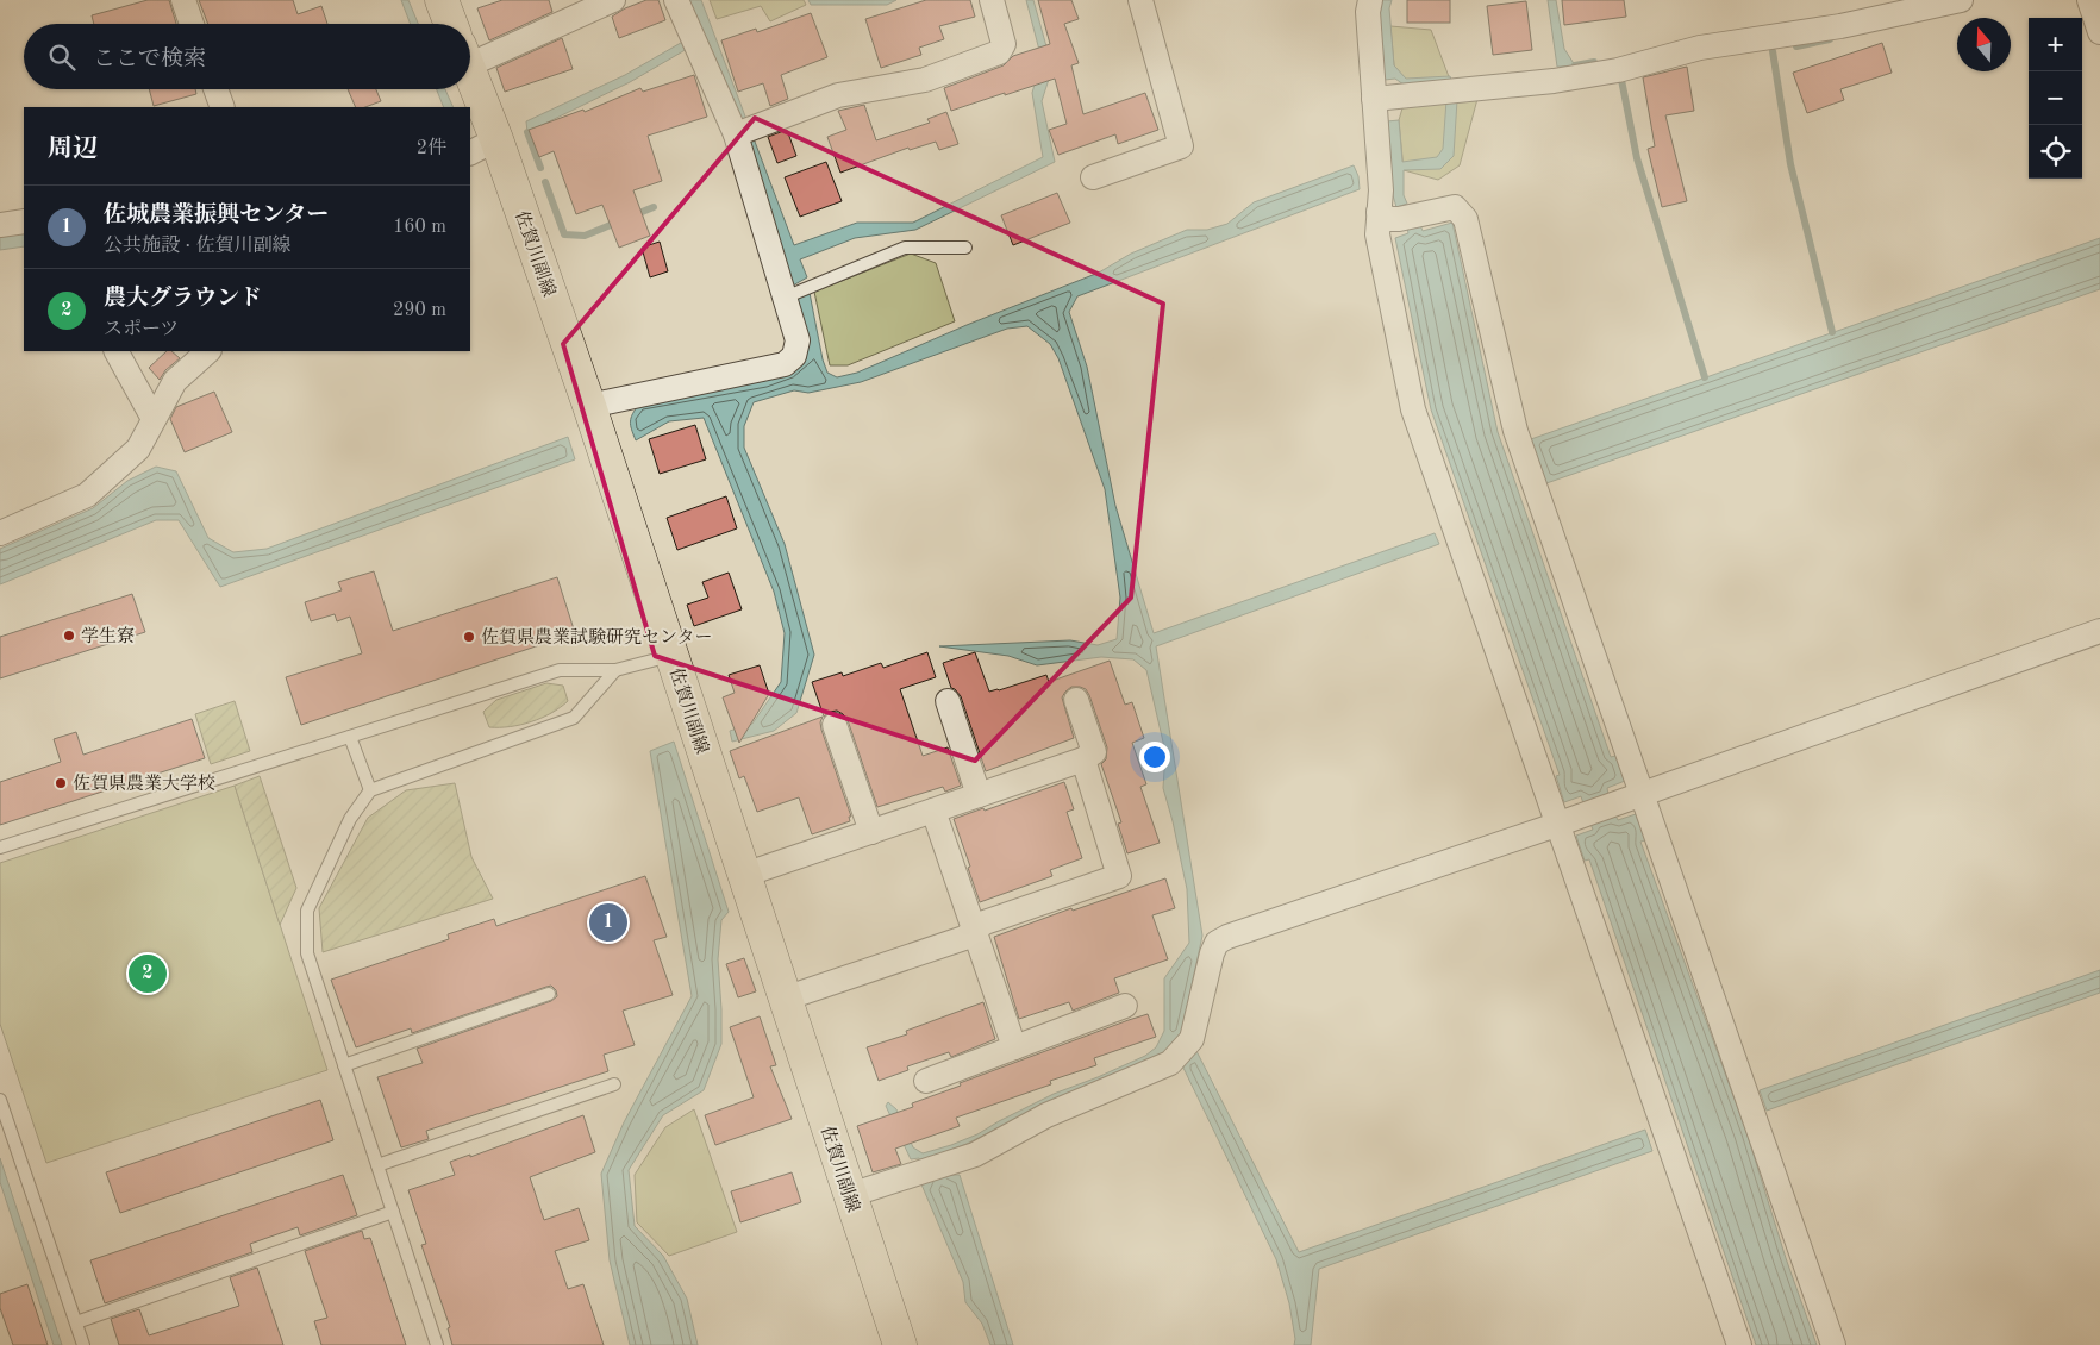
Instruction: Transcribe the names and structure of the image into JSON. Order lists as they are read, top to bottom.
{
  "streets": {
    "main road": ["佐賀川副線"]
  },
  "places": ["学生寮", "佐賀県農業試験研究センター", "佐賀県農業大学校"],
  "north": "top",
  "page": {
    "map_buttons": ["+", "−"],
    "search": "ここで検索",
    "heading": ["周辺", "2件"],
    "list": [
      {
        "mark": "1",
        "name": "佐城農業振興センター",
        "note": "公共施設 · 佐賀川副線",
        "value": "160 m"
      },
      {
        "mark": "2",
        "name": "農大グラウンド",
        "note": "スポーツ",
        "value": "290 m"
      }
    ],
    "pins": ["1", "2"]
  }
}
